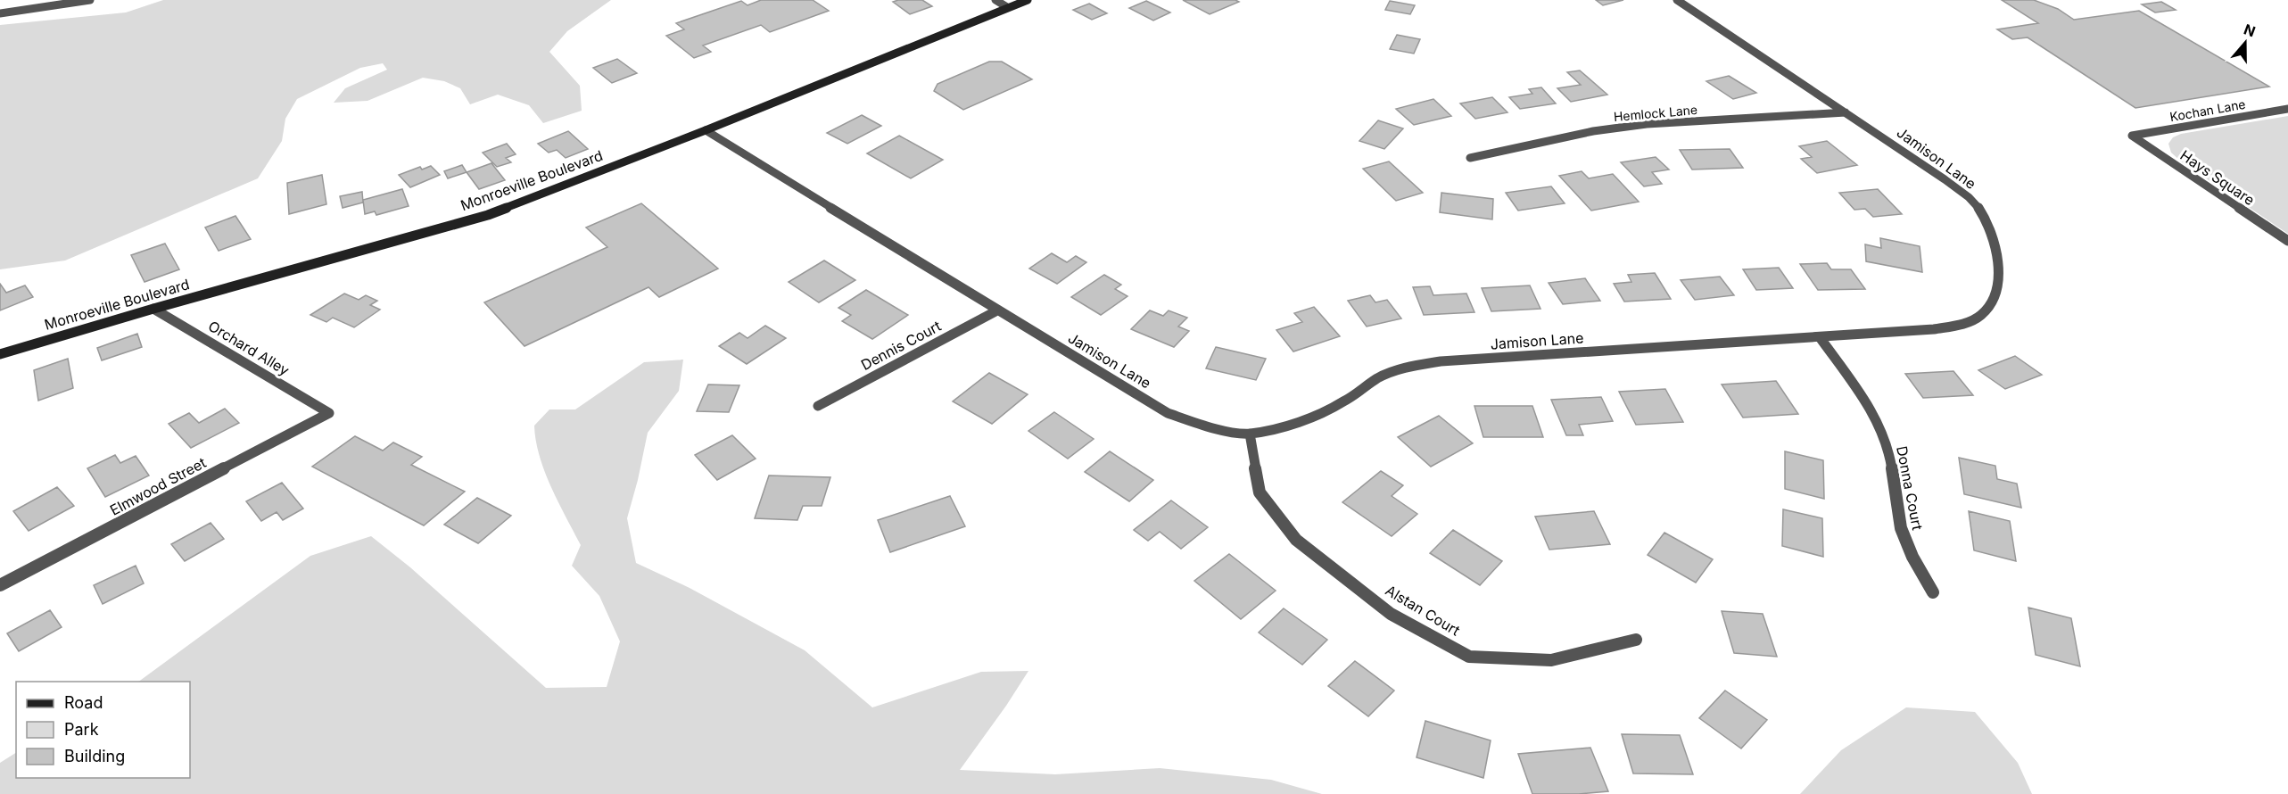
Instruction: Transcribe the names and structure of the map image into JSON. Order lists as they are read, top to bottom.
{
  "streets": {
    "main road": ["Monroeville Boulevard"],
    "street": [
      "Kochan Lane",
      "Hemlock Lane",
      "Jamison Lane",
      "Hays Square",
      "Dennis Court",
      "Orchard Alley",
      "Elmwood Street",
      "Donna Court",
      "Alstan Court"
    ]
  },
  "crossings": [
    ["Kochan Lane", "Hays Square"],
    ["Hemlock Lane", "Jamison Lane"],
    ["Jamison Lane", "Monroeville Boulevard"],
    ["Jamison Lane", "Dennis Court"],
    ["Jamison Lane", "Donna Court"],
    ["Jamison Lane", "Alstan Court"],
    ["Monroeville Boulevard", "Orchard Alley"],
    ["Orchard Alley", "Elmwood Street"]
  ],
  "legend": ["Road", "Park", "Building"],
  "north": "top"
}
